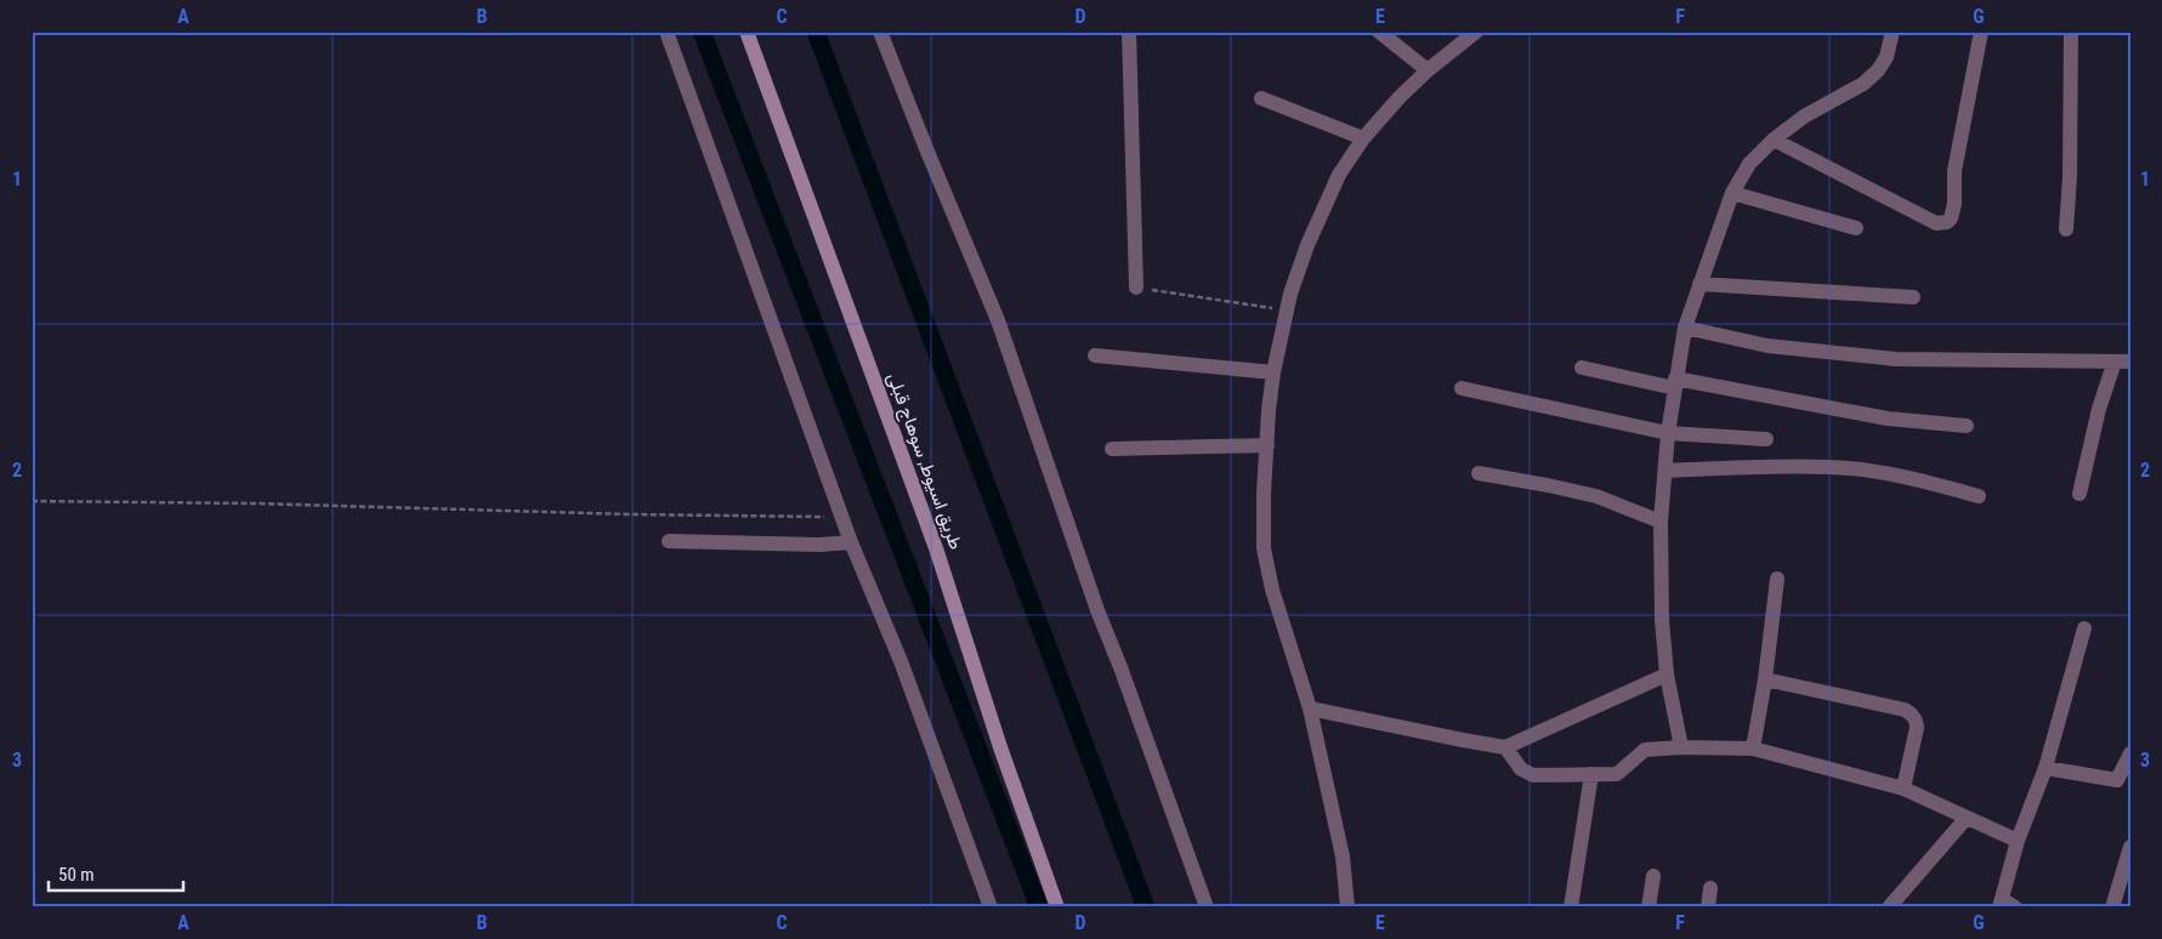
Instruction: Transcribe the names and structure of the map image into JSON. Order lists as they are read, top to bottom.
{
  "streets": {
    "main road": ["طريق اسيوط, سوهاج قبلى"]
  },
  "scale_bar": "50 m",
  "grid": {
    "columns": [
      "A",
      "B",
      "C",
      "D",
      "E",
      "F",
      "G"
    ],
    "rows": ["1", "2", "3"]
  }
}
